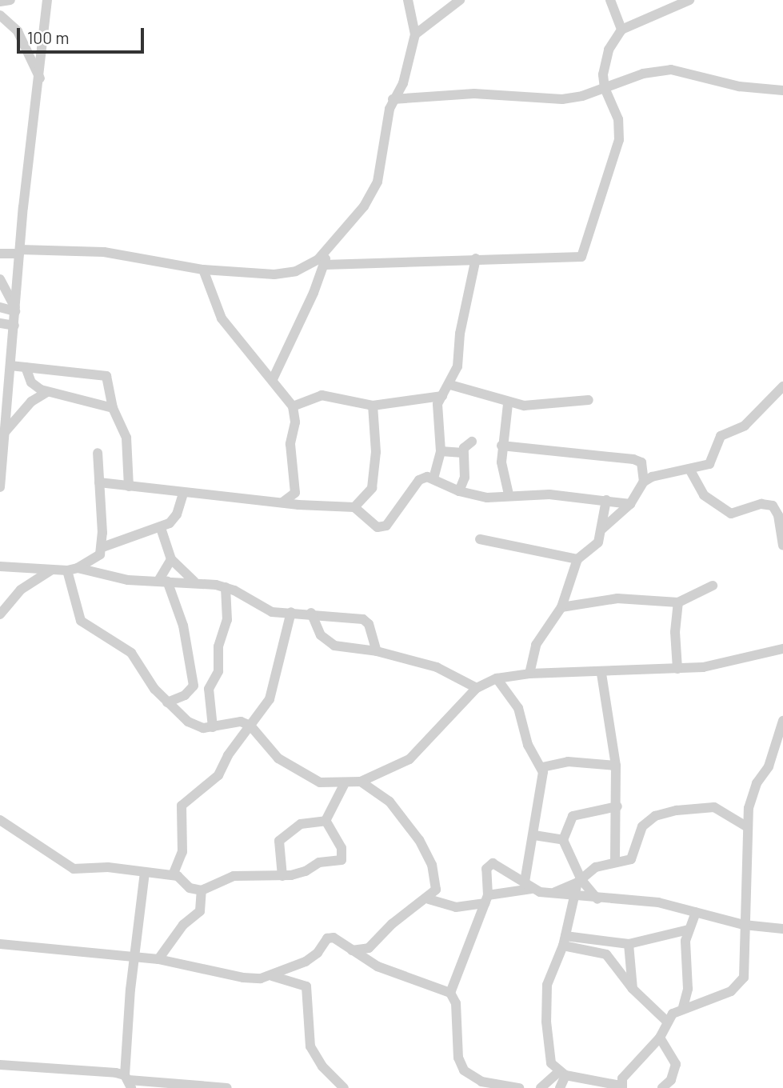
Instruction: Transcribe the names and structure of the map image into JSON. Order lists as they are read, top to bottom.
{
  "scale_bar": "100 m"
}
